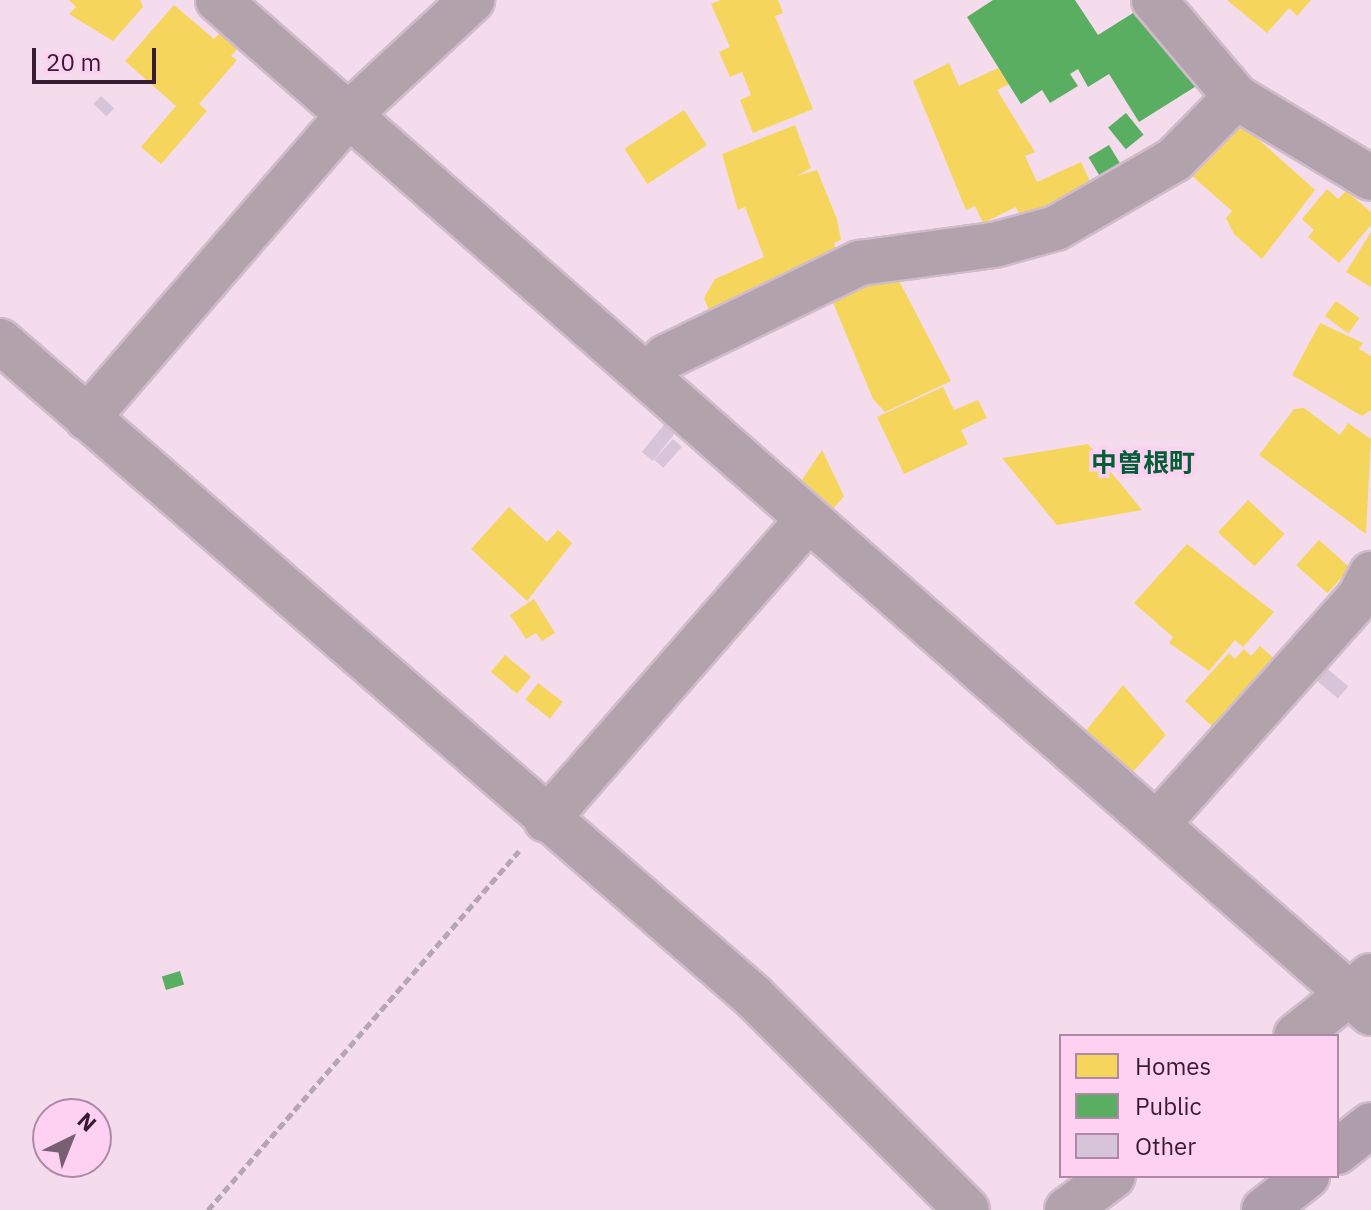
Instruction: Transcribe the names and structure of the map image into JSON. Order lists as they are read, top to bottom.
{
  "districts": ["中曽根町"],
  "legend": ["Homes", "Public", "Other"],
  "scale_bar": "20 m",
  "north": "top right"
}
